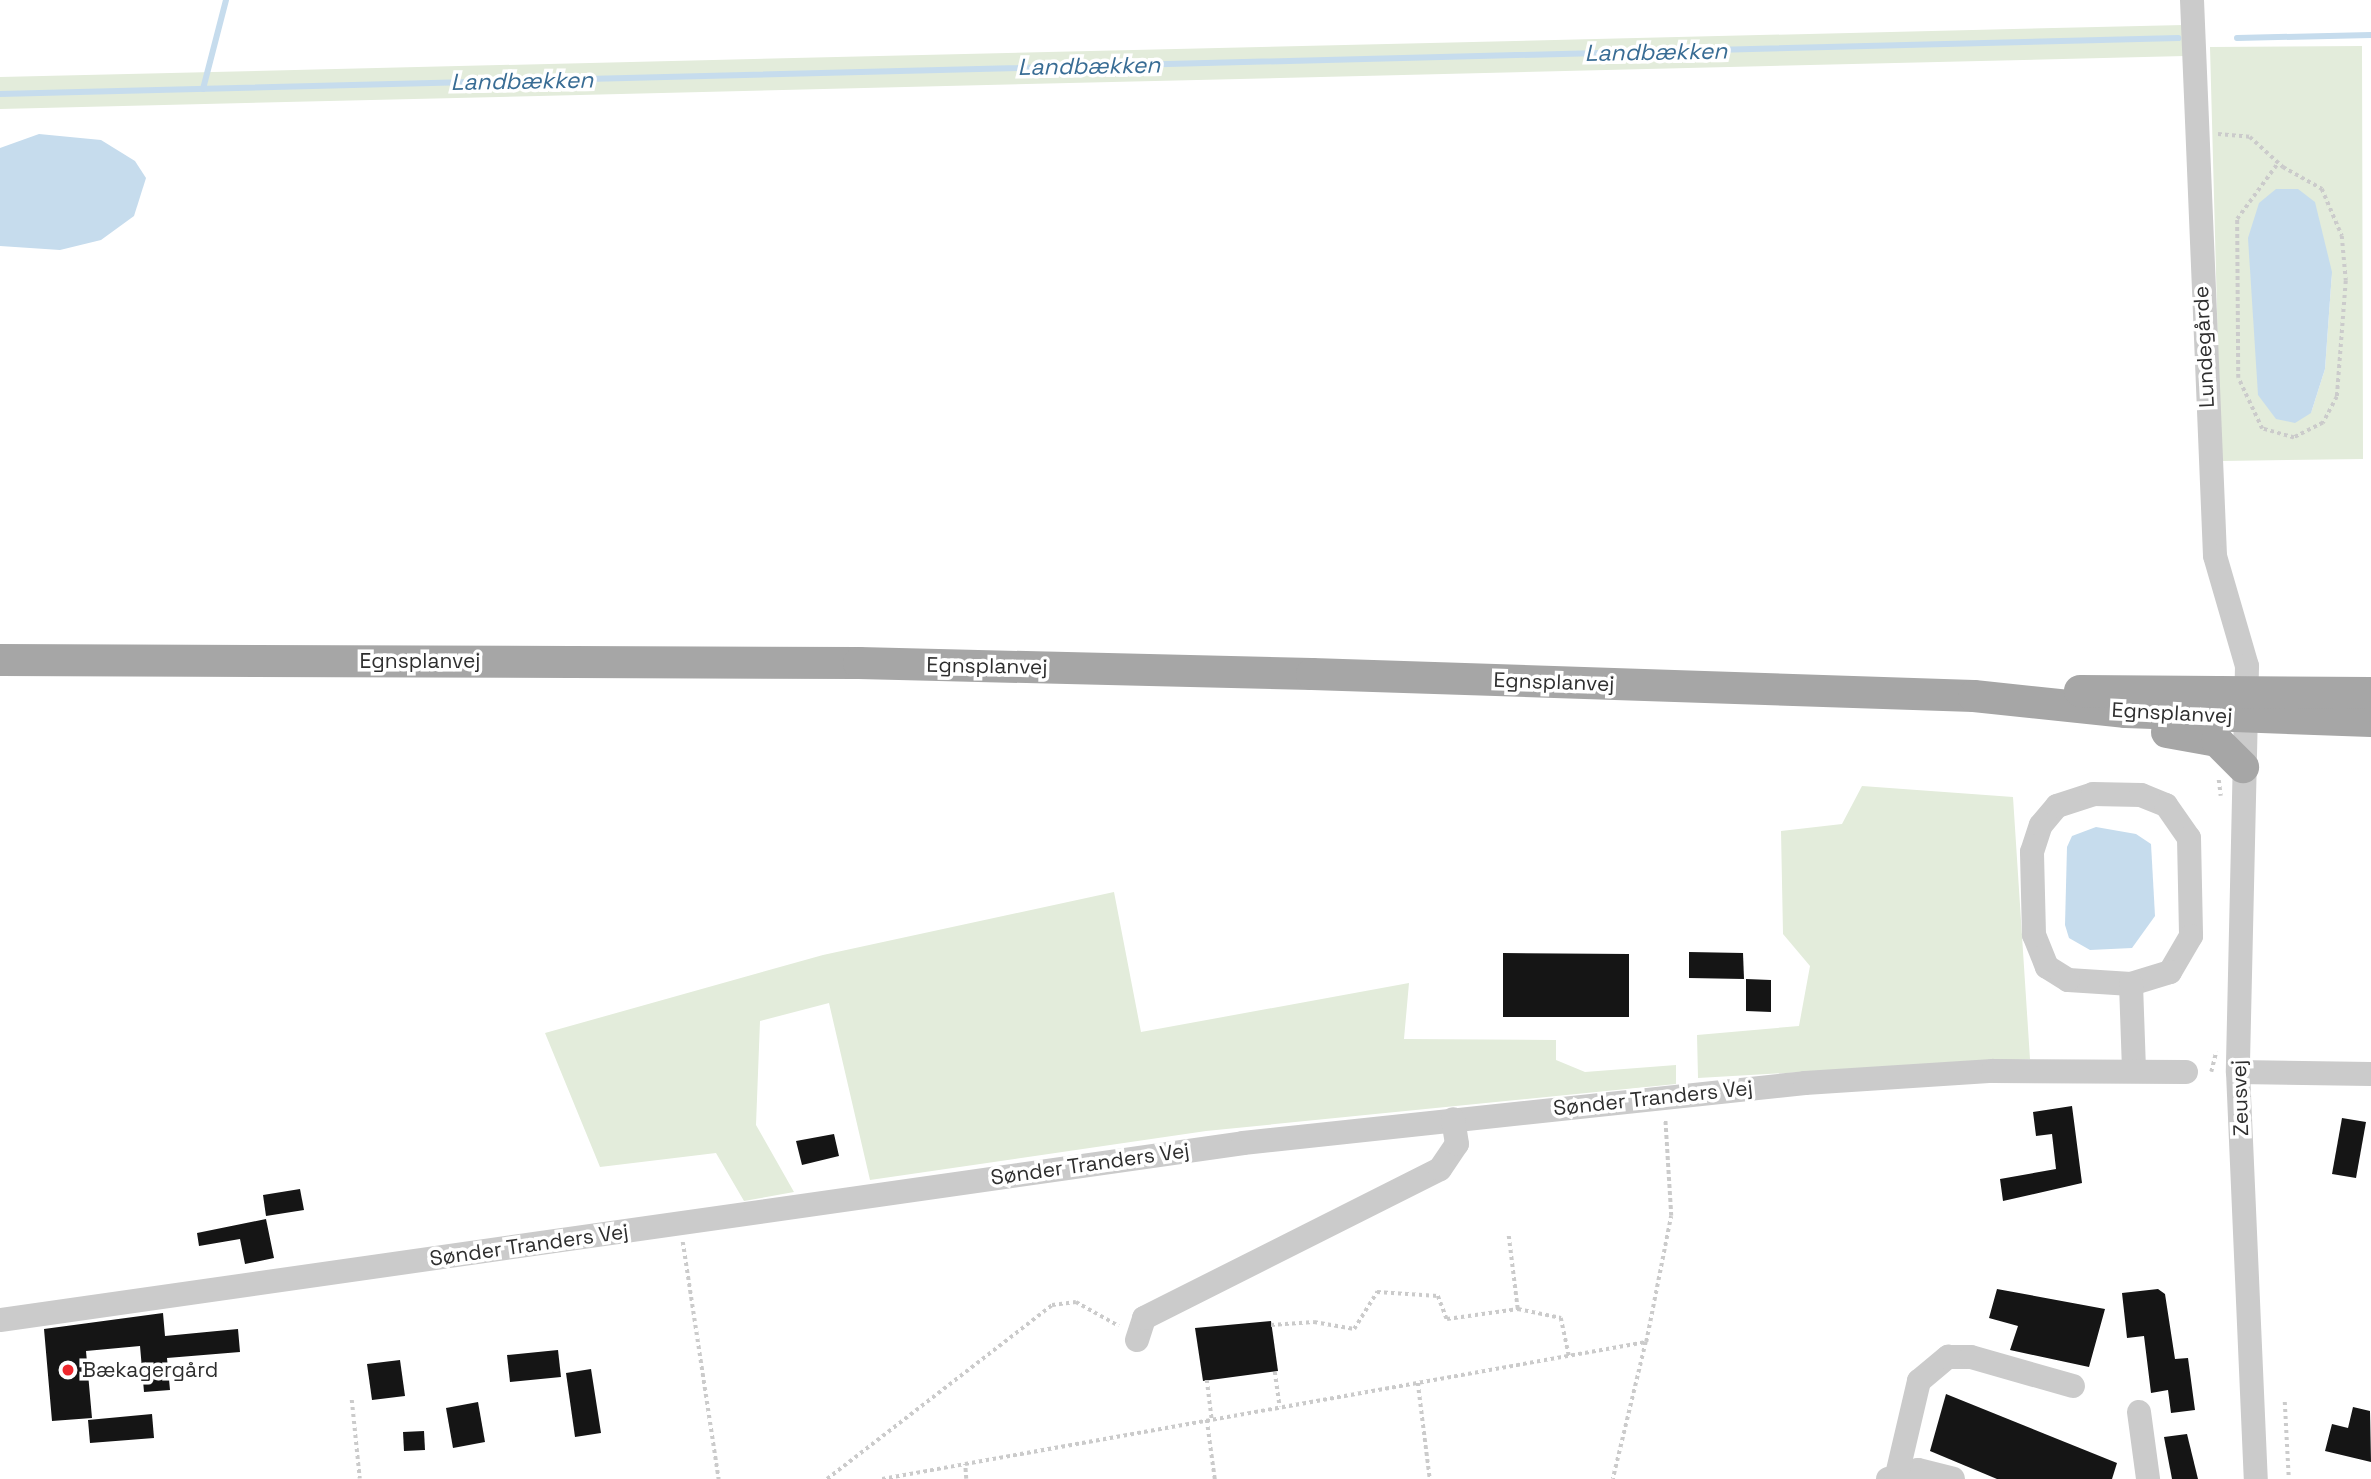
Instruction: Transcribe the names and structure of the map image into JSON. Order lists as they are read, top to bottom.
{
  "streets": {
    "main road": ["Egnsplanvej"],
    "street": ["Lundegårde", "Sønder Tranders Vej", "Zeusvej"]
  },
  "crossings": [
    ["Lundegårde", "Egnsplanvej"],
    ["Lundegårde", "Zeusvej"],
    ["Egnsplanvej", "Zeusvej"]
  ],
  "water": ["Landbækken"],
  "places": ["Bækagergård"]
}
